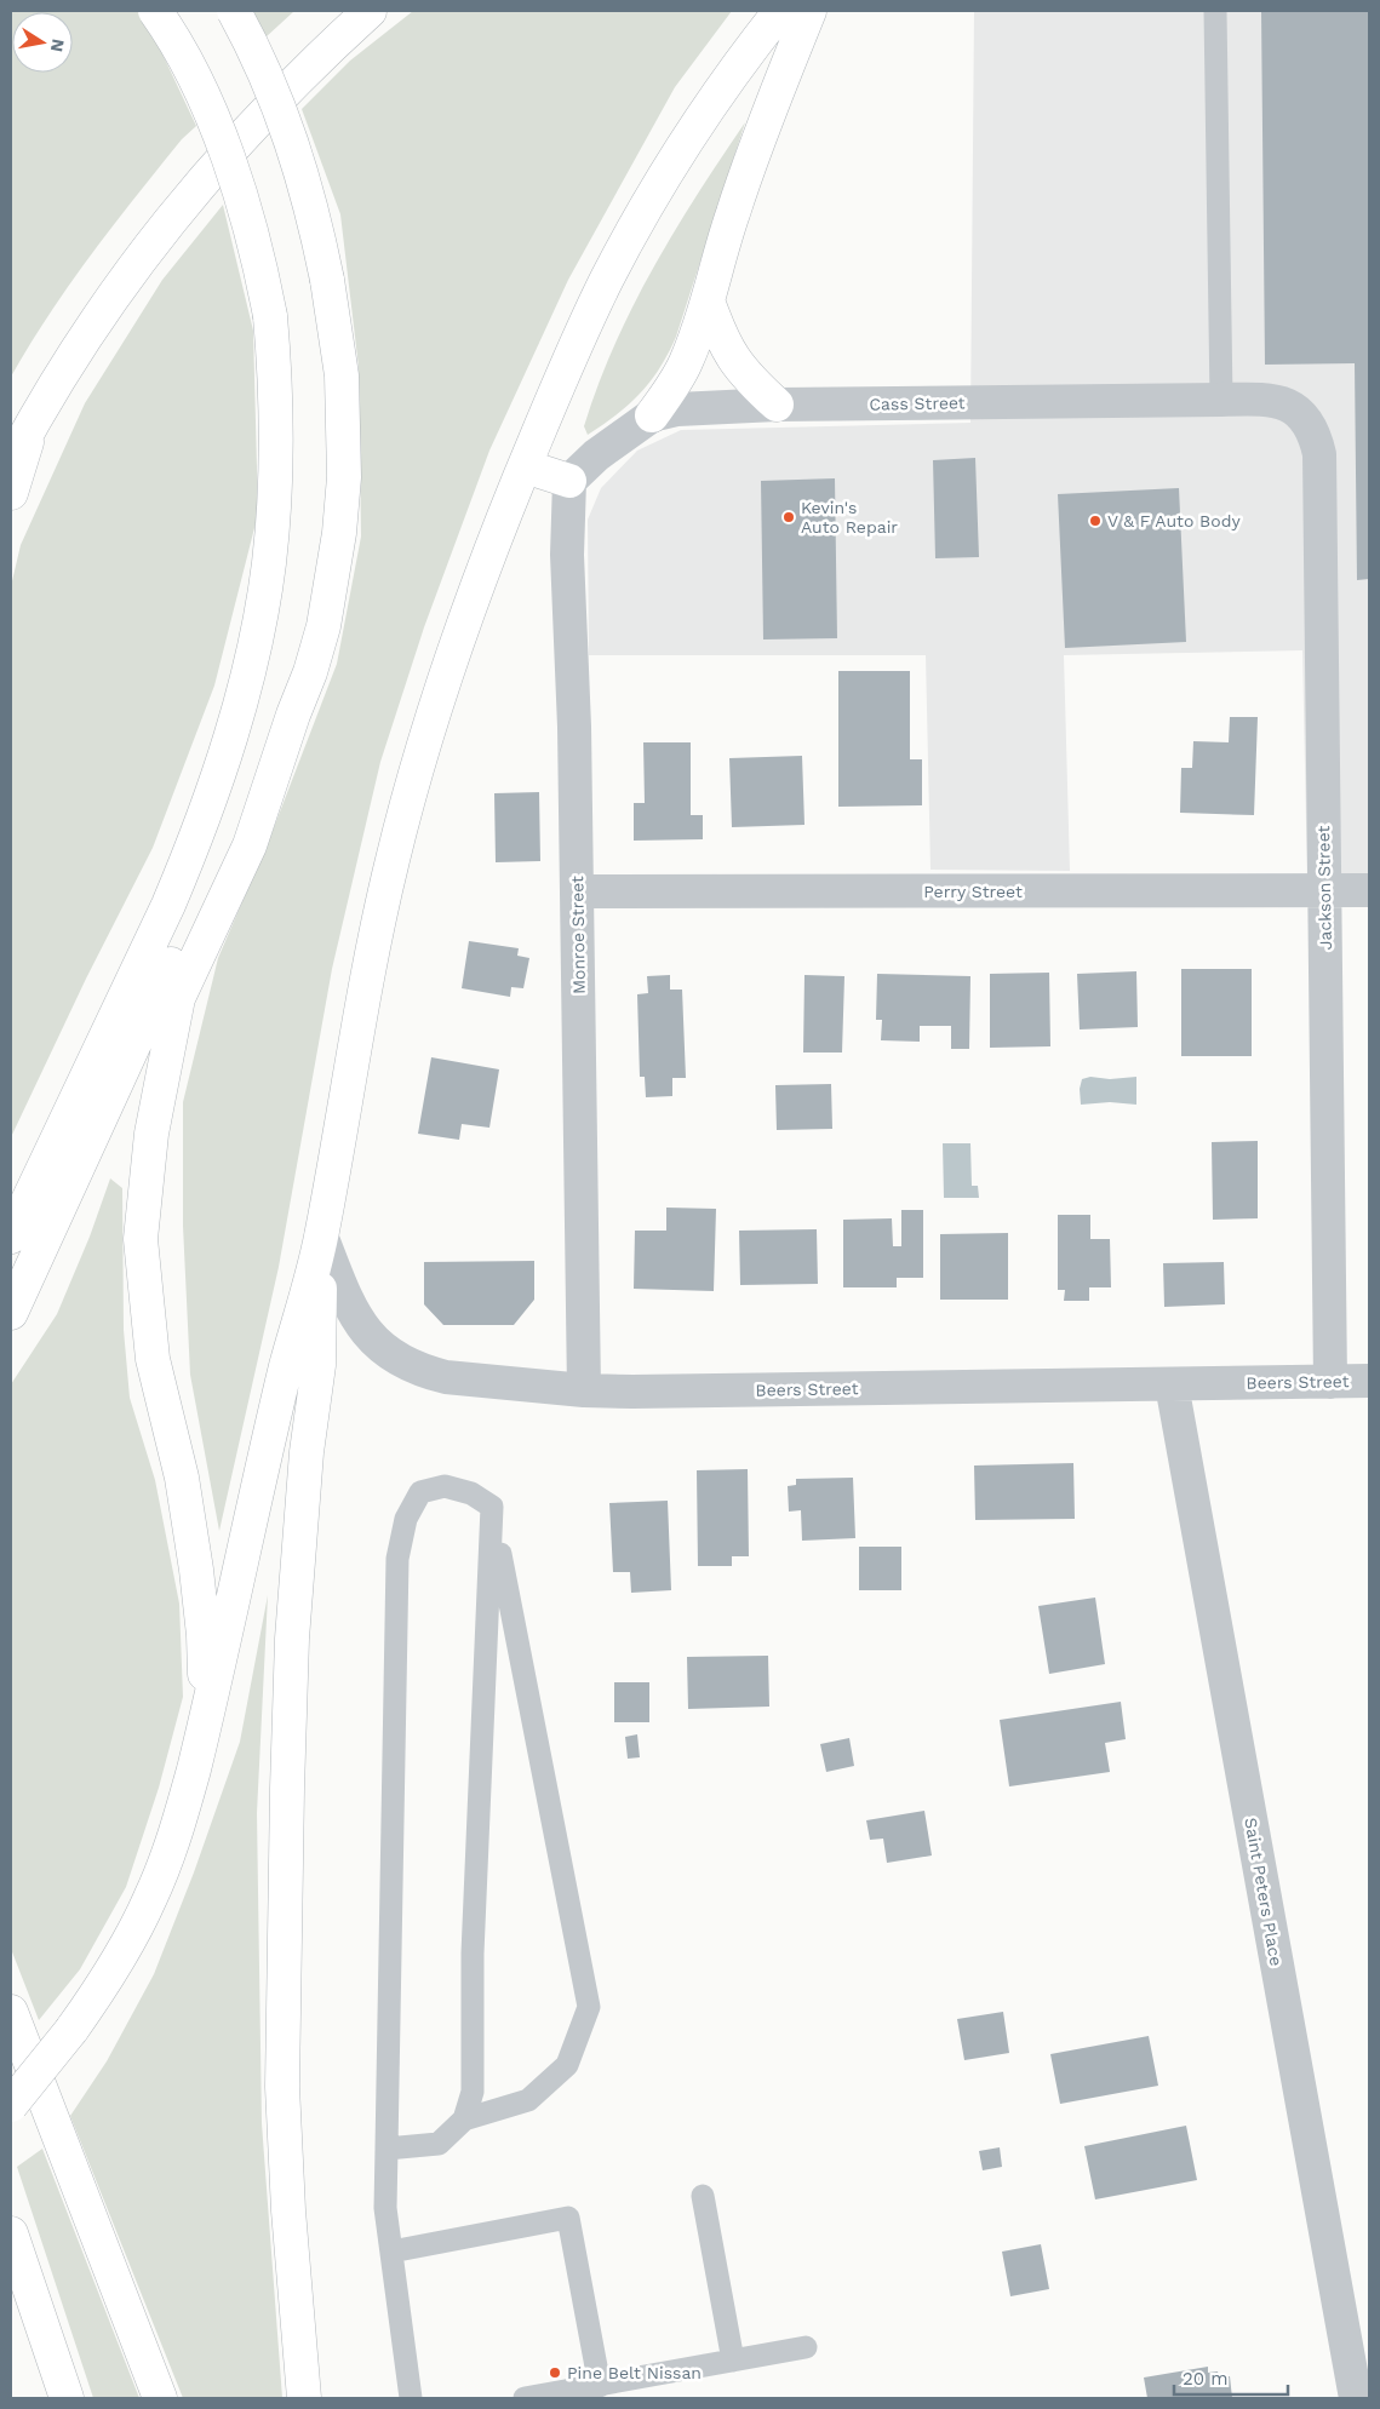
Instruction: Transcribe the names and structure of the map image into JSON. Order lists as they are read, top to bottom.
{
  "streets": {
    "street": [
      "Cass Street",
      "Jackson Street",
      "Perry Street",
      "Monroe Street",
      "Beers Street",
      "Saint Peters Place"
    ]
  },
  "crossings": [
    ["Cass Street", "Jackson Street"],
    ["Cass Street", "Monroe Street"],
    ["Jackson Street", "Perry Street"],
    ["Jackson Street", "Beers Street"],
    ["Perry Street", "Monroe Street"],
    ["Monroe Street", "Beers Street"],
    ["Beers Street", "Saint Peters Place"]
  ],
  "places": ["Kevin's Auto Repair", "V & F Auto Body", "Pine Belt Nissan"],
  "scale_bar": "20 m",
  "north": "right"
}
